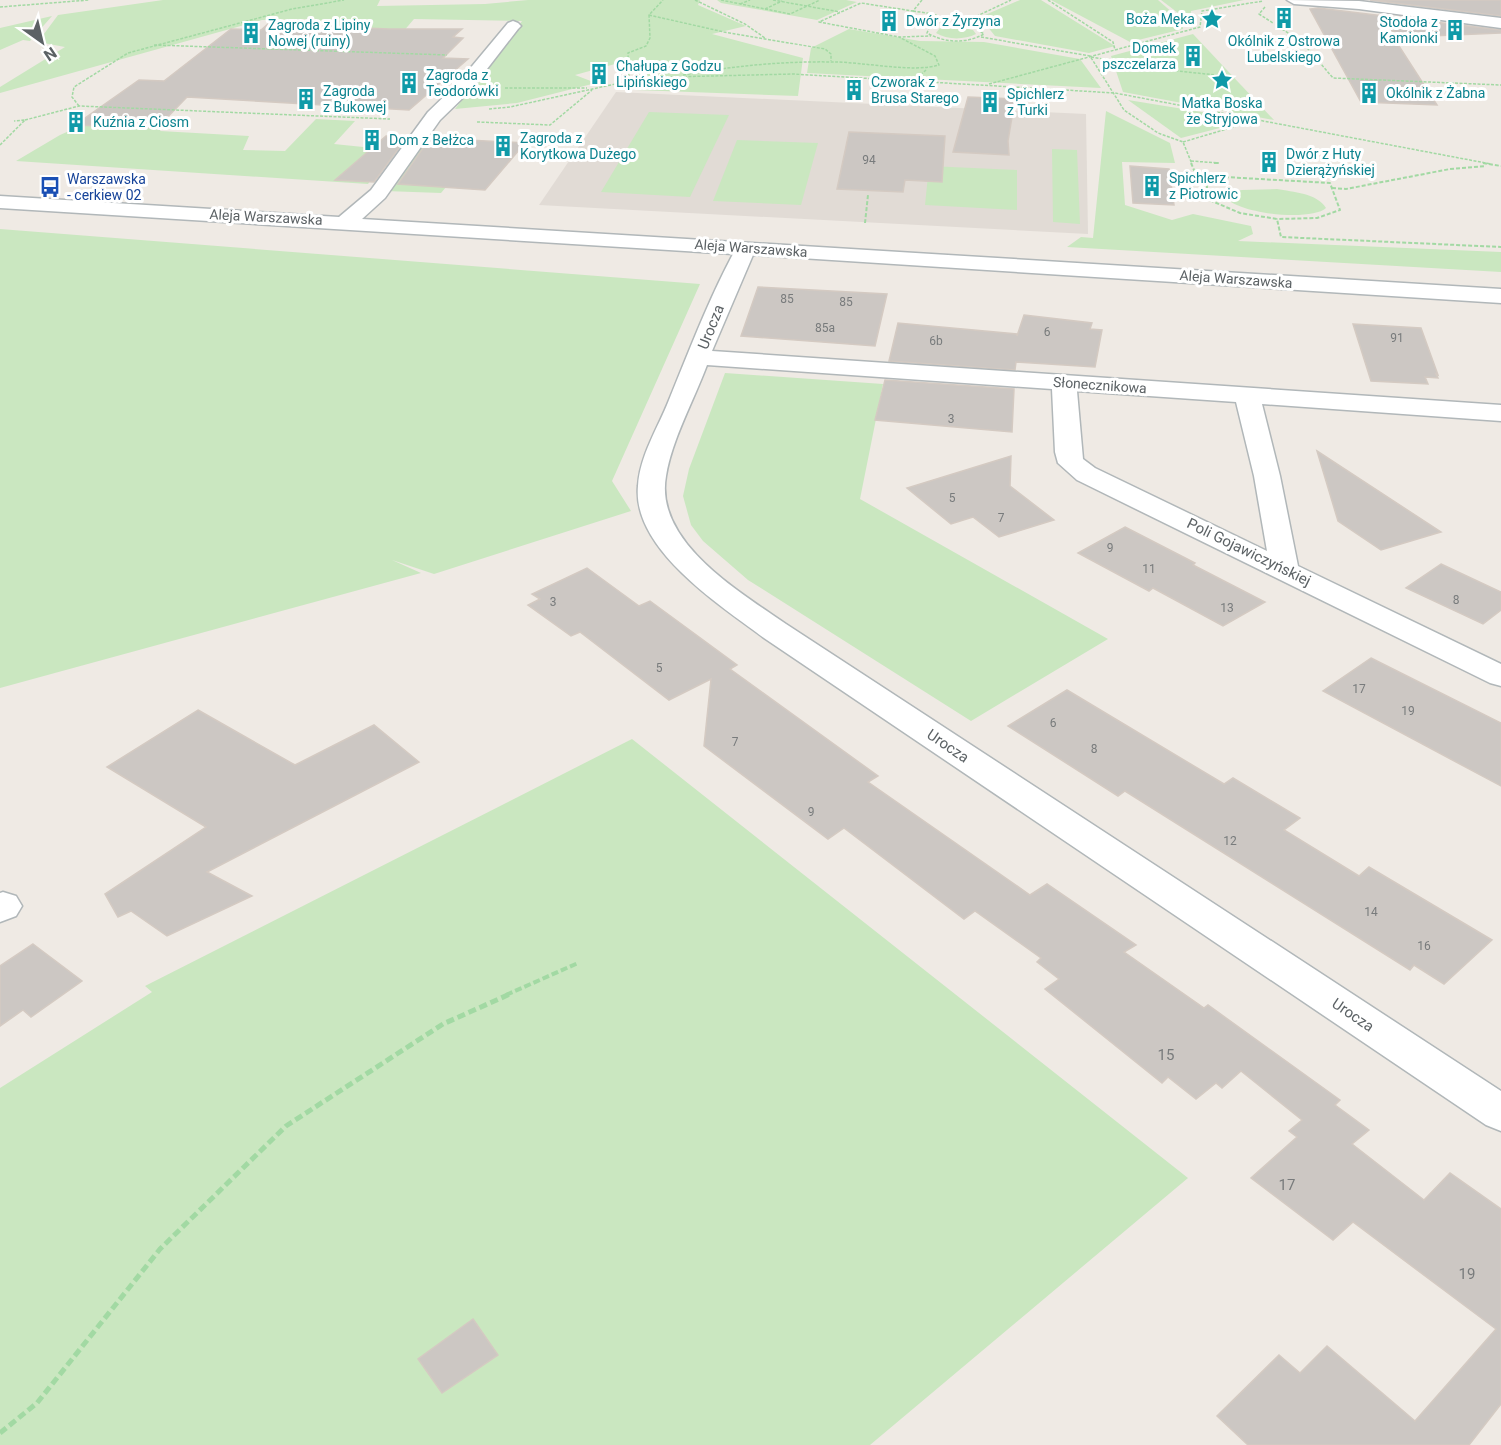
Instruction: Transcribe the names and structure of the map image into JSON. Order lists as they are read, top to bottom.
{
  "streets": {
    "street": [
      "Aleja Warszawska",
      "Urocza",
      "Słonecznikowa",
      "Poli Gojawiczyńskiej"
    ]
  },
  "crossings": [
    ["Aleja Warszawska", "Urocza"],
    ["Urocza", "Słonecznikowa"],
    ["Słonecznikowa", "Poli Gojawiczyńskiej"]
  ],
  "places": {
    "building": [
      "Okólnik z Ostrowa Lubelskiego",
      "Dwór z Żyrzyna",
      "Stodoła z Kamionki",
      "Zagroda z Lipiny Nowej (ruiny)",
      "Domek pszczelarza",
      "Chałupa z Godzu Lipińskiego",
      "Zagroda z Teodorówki",
      "Czworak z Brusa Starego",
      "Okólnik z Żabna",
      "Zagroda z Bukowej",
      "Spichlerz z Turki",
      "Kuźnia z Ciosm",
      "Dom z Bełżca",
      "Zagroda z Korytkowa Dużego",
      "Dwór z Huty Dzierążyńskiej",
      "Spichlerz z Piotrowic"
    ],
    "place": ["Boża Męka", "Matka Boska że Stryjowa"],
    "bus stop": ["Warszawska - cerkiew 02"]
  },
  "house_numbers": [
    "94",
    "85",
    "85",
    "85a",
    "6",
    "91",
    "6b",
    "3",
    "5",
    "7",
    "9",
    "11",
    "8",
    "3",
    "13",
    "5",
    "17",
    "19",
    "6",
    "7",
    "8",
    "9",
    "12",
    "14",
    "16",
    "15",
    "17",
    "19"
  ],
  "north": "bottom right"
}
